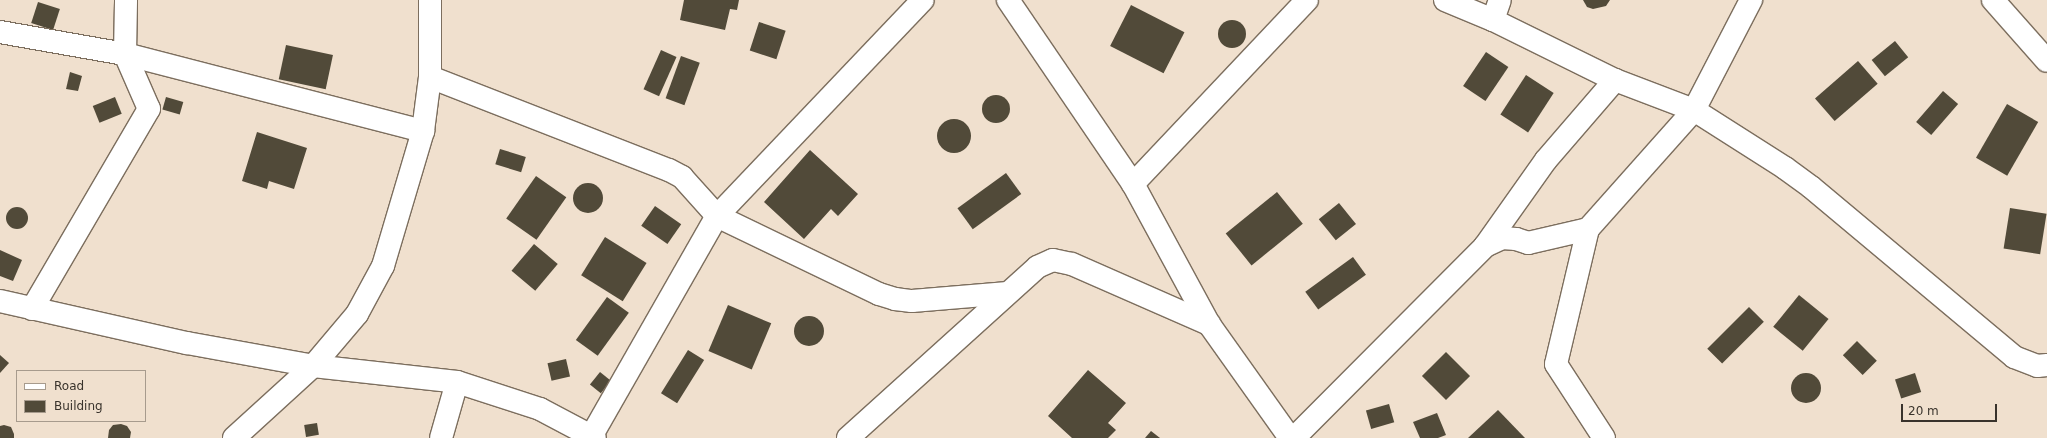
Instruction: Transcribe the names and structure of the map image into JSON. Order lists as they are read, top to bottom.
{
  "legend": ["Road", "Building"],
  "scale_bar": "20 m"
}
